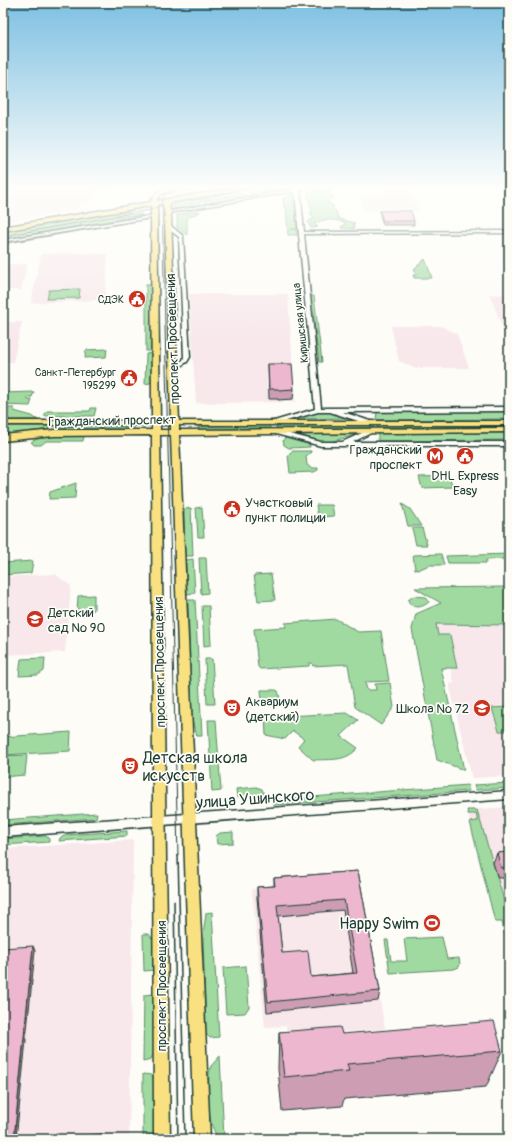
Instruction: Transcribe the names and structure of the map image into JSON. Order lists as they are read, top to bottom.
{
  "streets": {
    "main road": ["проспект Просвещения", "Гражданский проспект"],
    "street": ["Киришская улица", "улица Ушинского"]
  },
  "crossings": [
    ["Киришская улица", "Гражданский проспект"],
    ["проспект Просвещения", "Гражданский проспект"],
    ["проспект Просвещения", "улица Ушинского"]
  ],
  "places": {
    "public building": [
      "СДЭК",
      "Санкт-Петербург 195299",
      "DHL Express Easy",
      "Участковый пункт полиции"
    ],
    "metro station": ["Гражданский проспект"],
    "school or university": ["Детский сад № 90", "Школа № 72"],
    "theatre": ["Аквариум (детский)", "Детская школа искусств"],
    "sports": ["Happy Swim"]
  }
}
